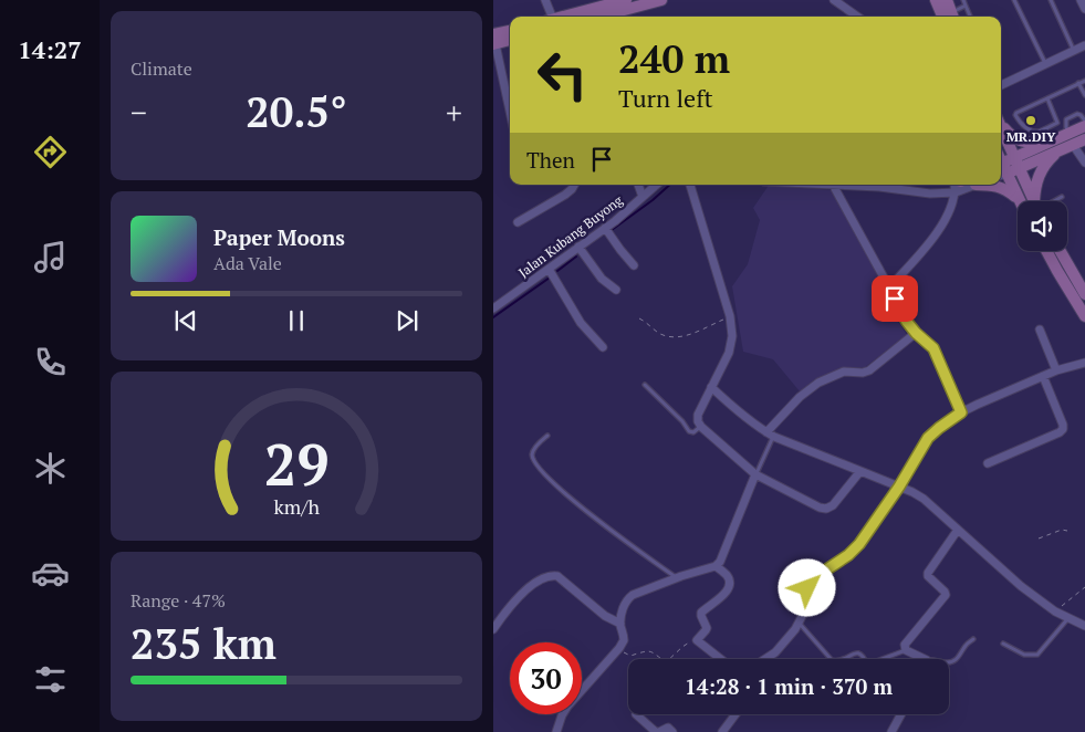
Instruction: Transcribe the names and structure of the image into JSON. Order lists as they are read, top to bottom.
{
  "streets": {
    "street": ["Jalan Kubang Buyong"]
  },
  "places": ["MR.DIY"],
  "page": {
    "tabs": "14:27",
    "tile": [
      "Climate",
      ["Range · 47%", "235 km"]
    ],
    "turn": ["240 m", "Turn left"],
    "heat": ["−", "20.5°", "+"],
    "then": "Then",
    "song": ["Paper Moons", "Ada Vale"],
    "limit": "30",
    "trip": "14:28 · 1 min · 370 m",
    "gauge": ["29", "km/h"]
  }
}
